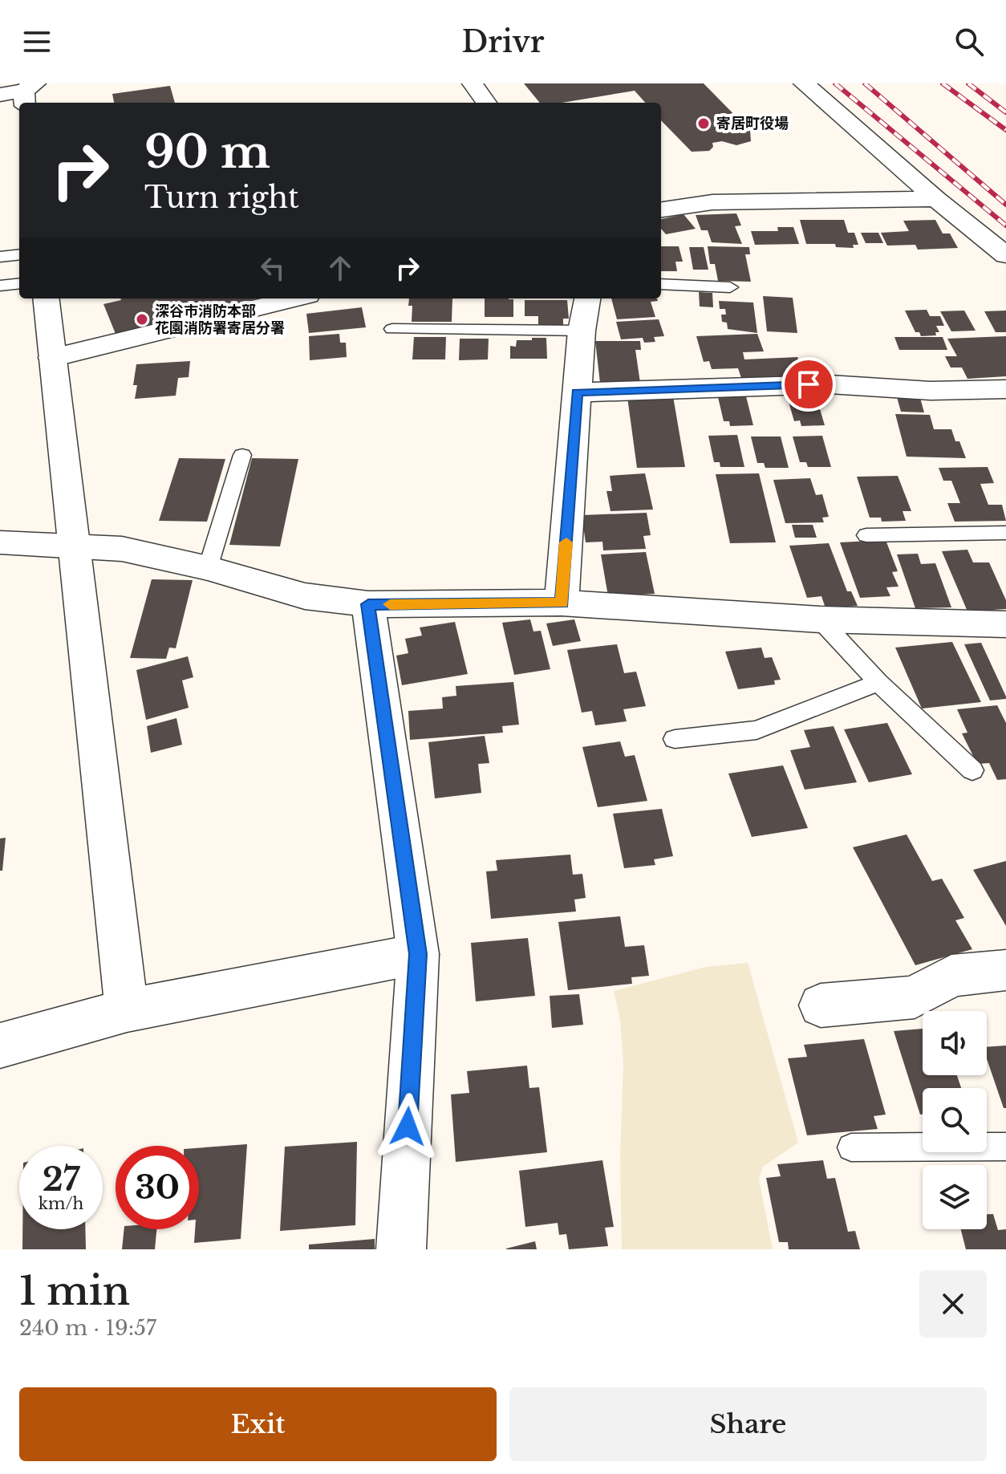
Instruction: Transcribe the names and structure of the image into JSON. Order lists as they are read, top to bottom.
{
  "places": ["寄居町役場", "深谷市消防本部 花園消防署寄居分署"],
  "page": {
    "header": "Drivr",
    "turn": ["90 m", "Turn right"],
    "speed": "27 km/h",
    "limit": "30",
    "heading": ["1 min", "240 m · 19:57"],
    "buttons": ["Exit", "Share"]
  }
}
